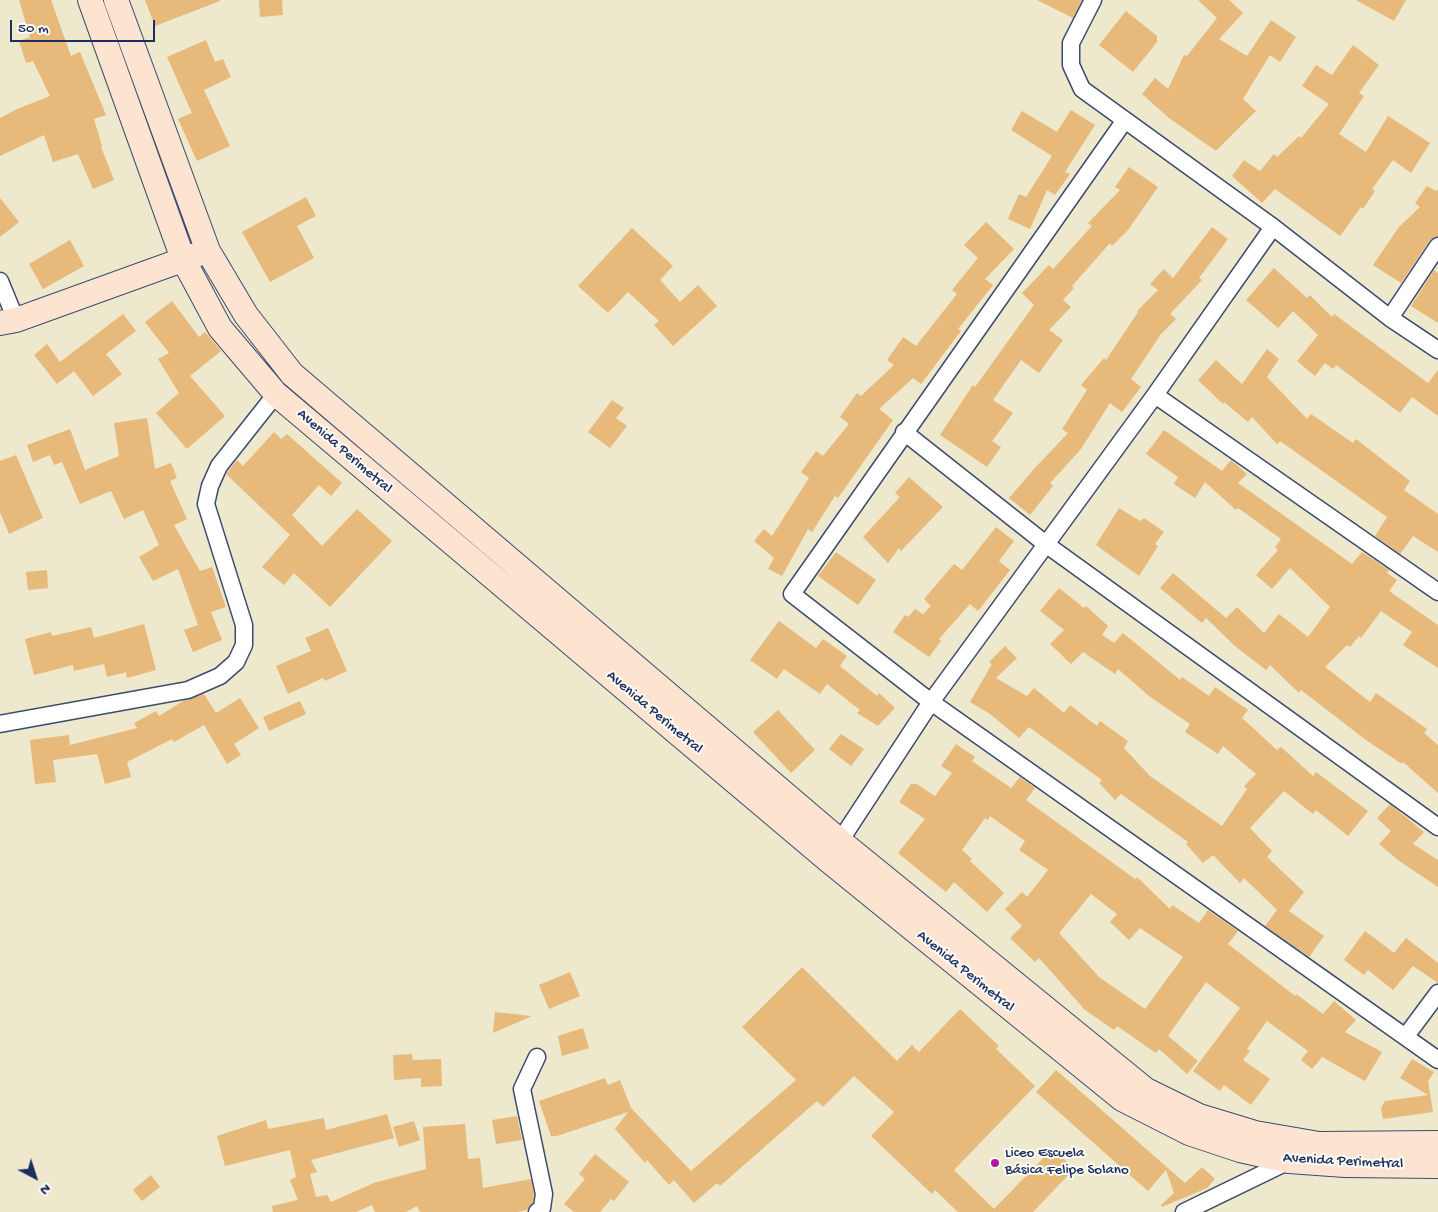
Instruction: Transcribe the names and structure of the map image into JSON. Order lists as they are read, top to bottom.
{
  "streets": {
    "main road": ["Avenida Perimetral"]
  },
  "places": ["Liceo Escuela Básica Felipe Solano"],
  "scale_bar": "50 m",
  "north": "bottom right"
}
